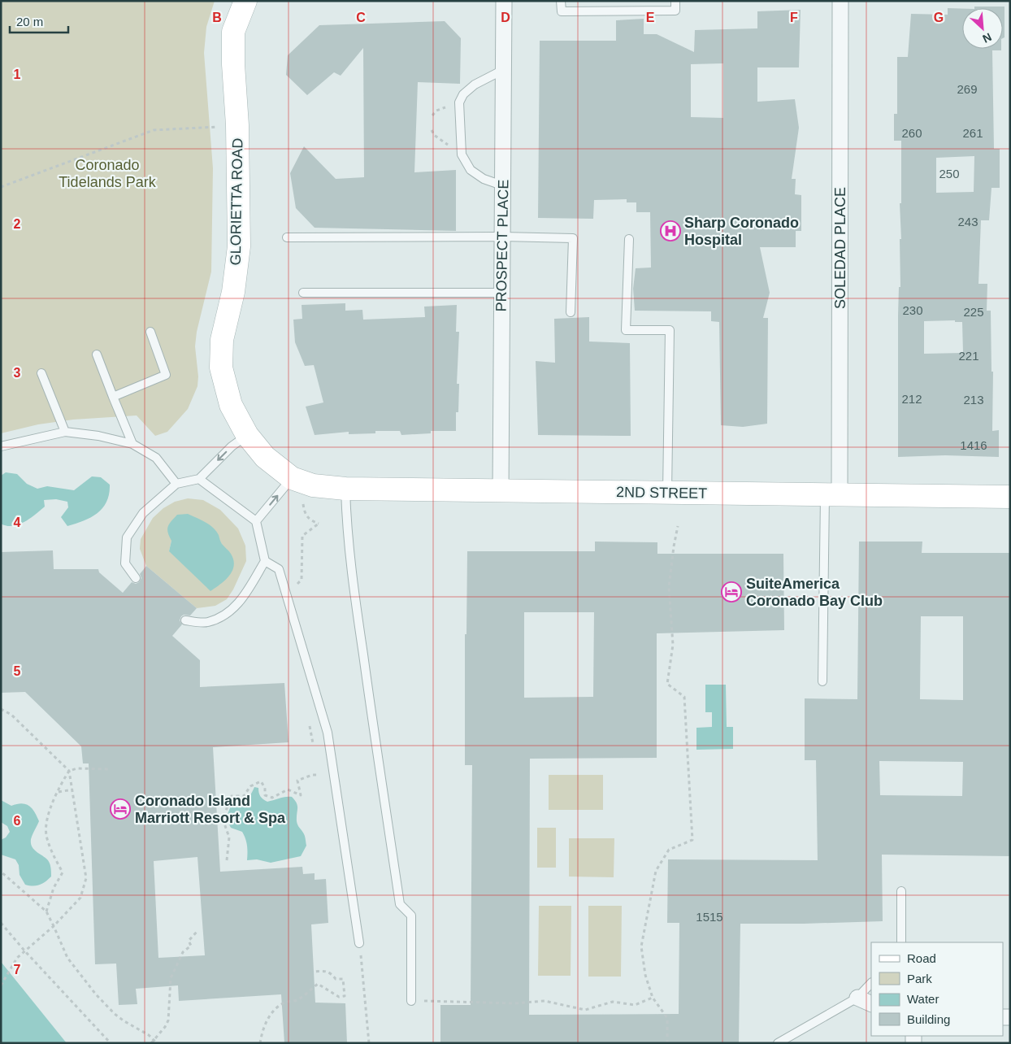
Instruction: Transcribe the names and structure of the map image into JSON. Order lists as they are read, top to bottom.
{
  "streets": {
    "main road": ["GLORIETTA ROAD", "2ND STREET"],
    "street": ["PROSPECT PLACE", "SOLEDAD PLACE"]
  },
  "crossings": [
    ["GLORIETTA ROAD", "2ND STREET"],
    ["PROSPECT PLACE", "2ND STREET"],
    ["SOLEDAD PLACE", "2ND STREET"]
  ],
  "parks": ["Coronado Tidelands Park"],
  "places": {
    "hospital": ["Sharp Coronado Hospital"],
    "hotel": ["SuiteAmerica Coronado Bay Club", "Coronado Island Marriott Resort & Spa"]
  },
  "house_numbers": [
    "269",
    "260",
    "261",
    "250",
    "243",
    "230",
    "225",
    "221",
    "212",
    "213",
    "1416",
    "1515"
  ],
  "legend": [
    "Road",
    "Park",
    "Water",
    "Building"
  ],
  "scale_bar": "20 m",
  "north": "bottom right",
  "grid": {
    "columns": [
      "B",
      "C",
      "D",
      "E",
      "F",
      "G"
    ],
    "rows": [
      "1",
      "2",
      "3",
      "4",
      "5",
      "6",
      "7"
    ]
  }
}
